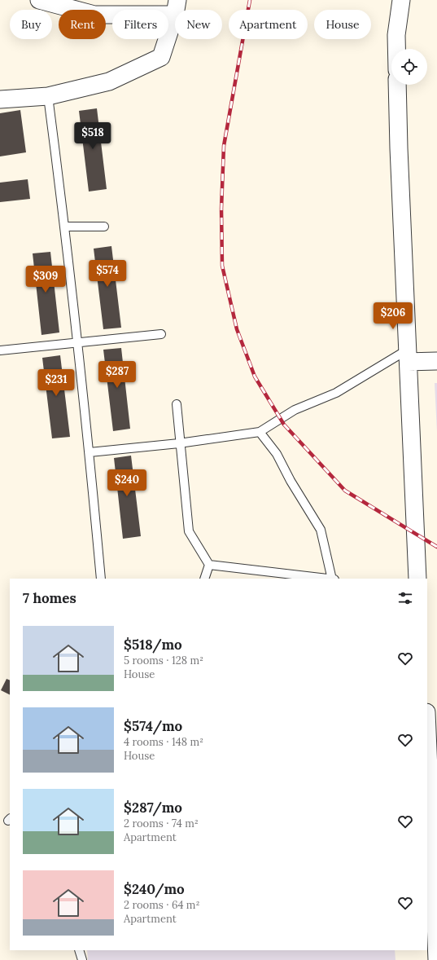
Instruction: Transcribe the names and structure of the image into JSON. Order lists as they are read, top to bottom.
{
  "page": {
    "chip": [
      "Buy",
      "Rent",
      "Filters",
      "New",
      "Apartment",
      "House"
    ],
    "price": [
      "$518",
      "$574",
      "$309",
      "$206",
      "$287",
      "$231",
      "$240"
    ],
    "heading": "7 homes",
    "list": [
      {
        "name": "$518/mo",
        "note": "5 rooms · 128 m² · House"
      },
      {
        "name": "$574/mo",
        "note": "4 rooms · 148 m² · House"
      },
      {
        "name": "$287/mo",
        "note": "2 rooms · 74 m² · Apartment"
      },
      {
        "name": "$240/mo",
        "note": "2 rooms · 64 m² · Apartment"
      }
    ]
  }
}
